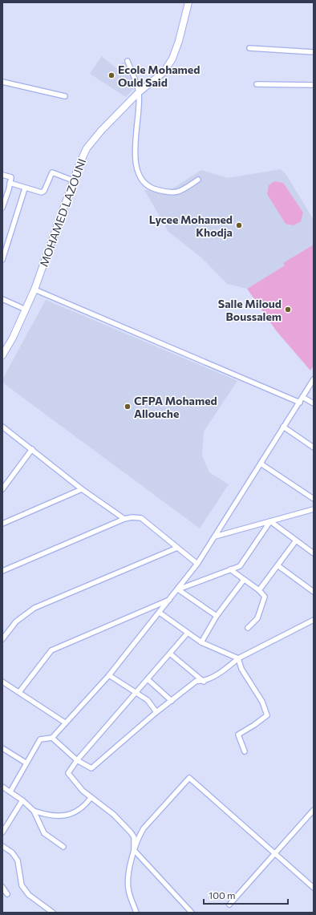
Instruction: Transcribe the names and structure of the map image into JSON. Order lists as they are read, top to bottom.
{
  "streets": {
    "main road": ["MOHAMED LAZOUNI"]
  },
  "places": [
    "Ecole Mohamed Ould Said",
    "Lycee Mohamed Khodja",
    "Salle Miloud Boussalem",
    "CFPA Mohamed Allouche"
  ],
  "scale_bar": "100 m"
}
